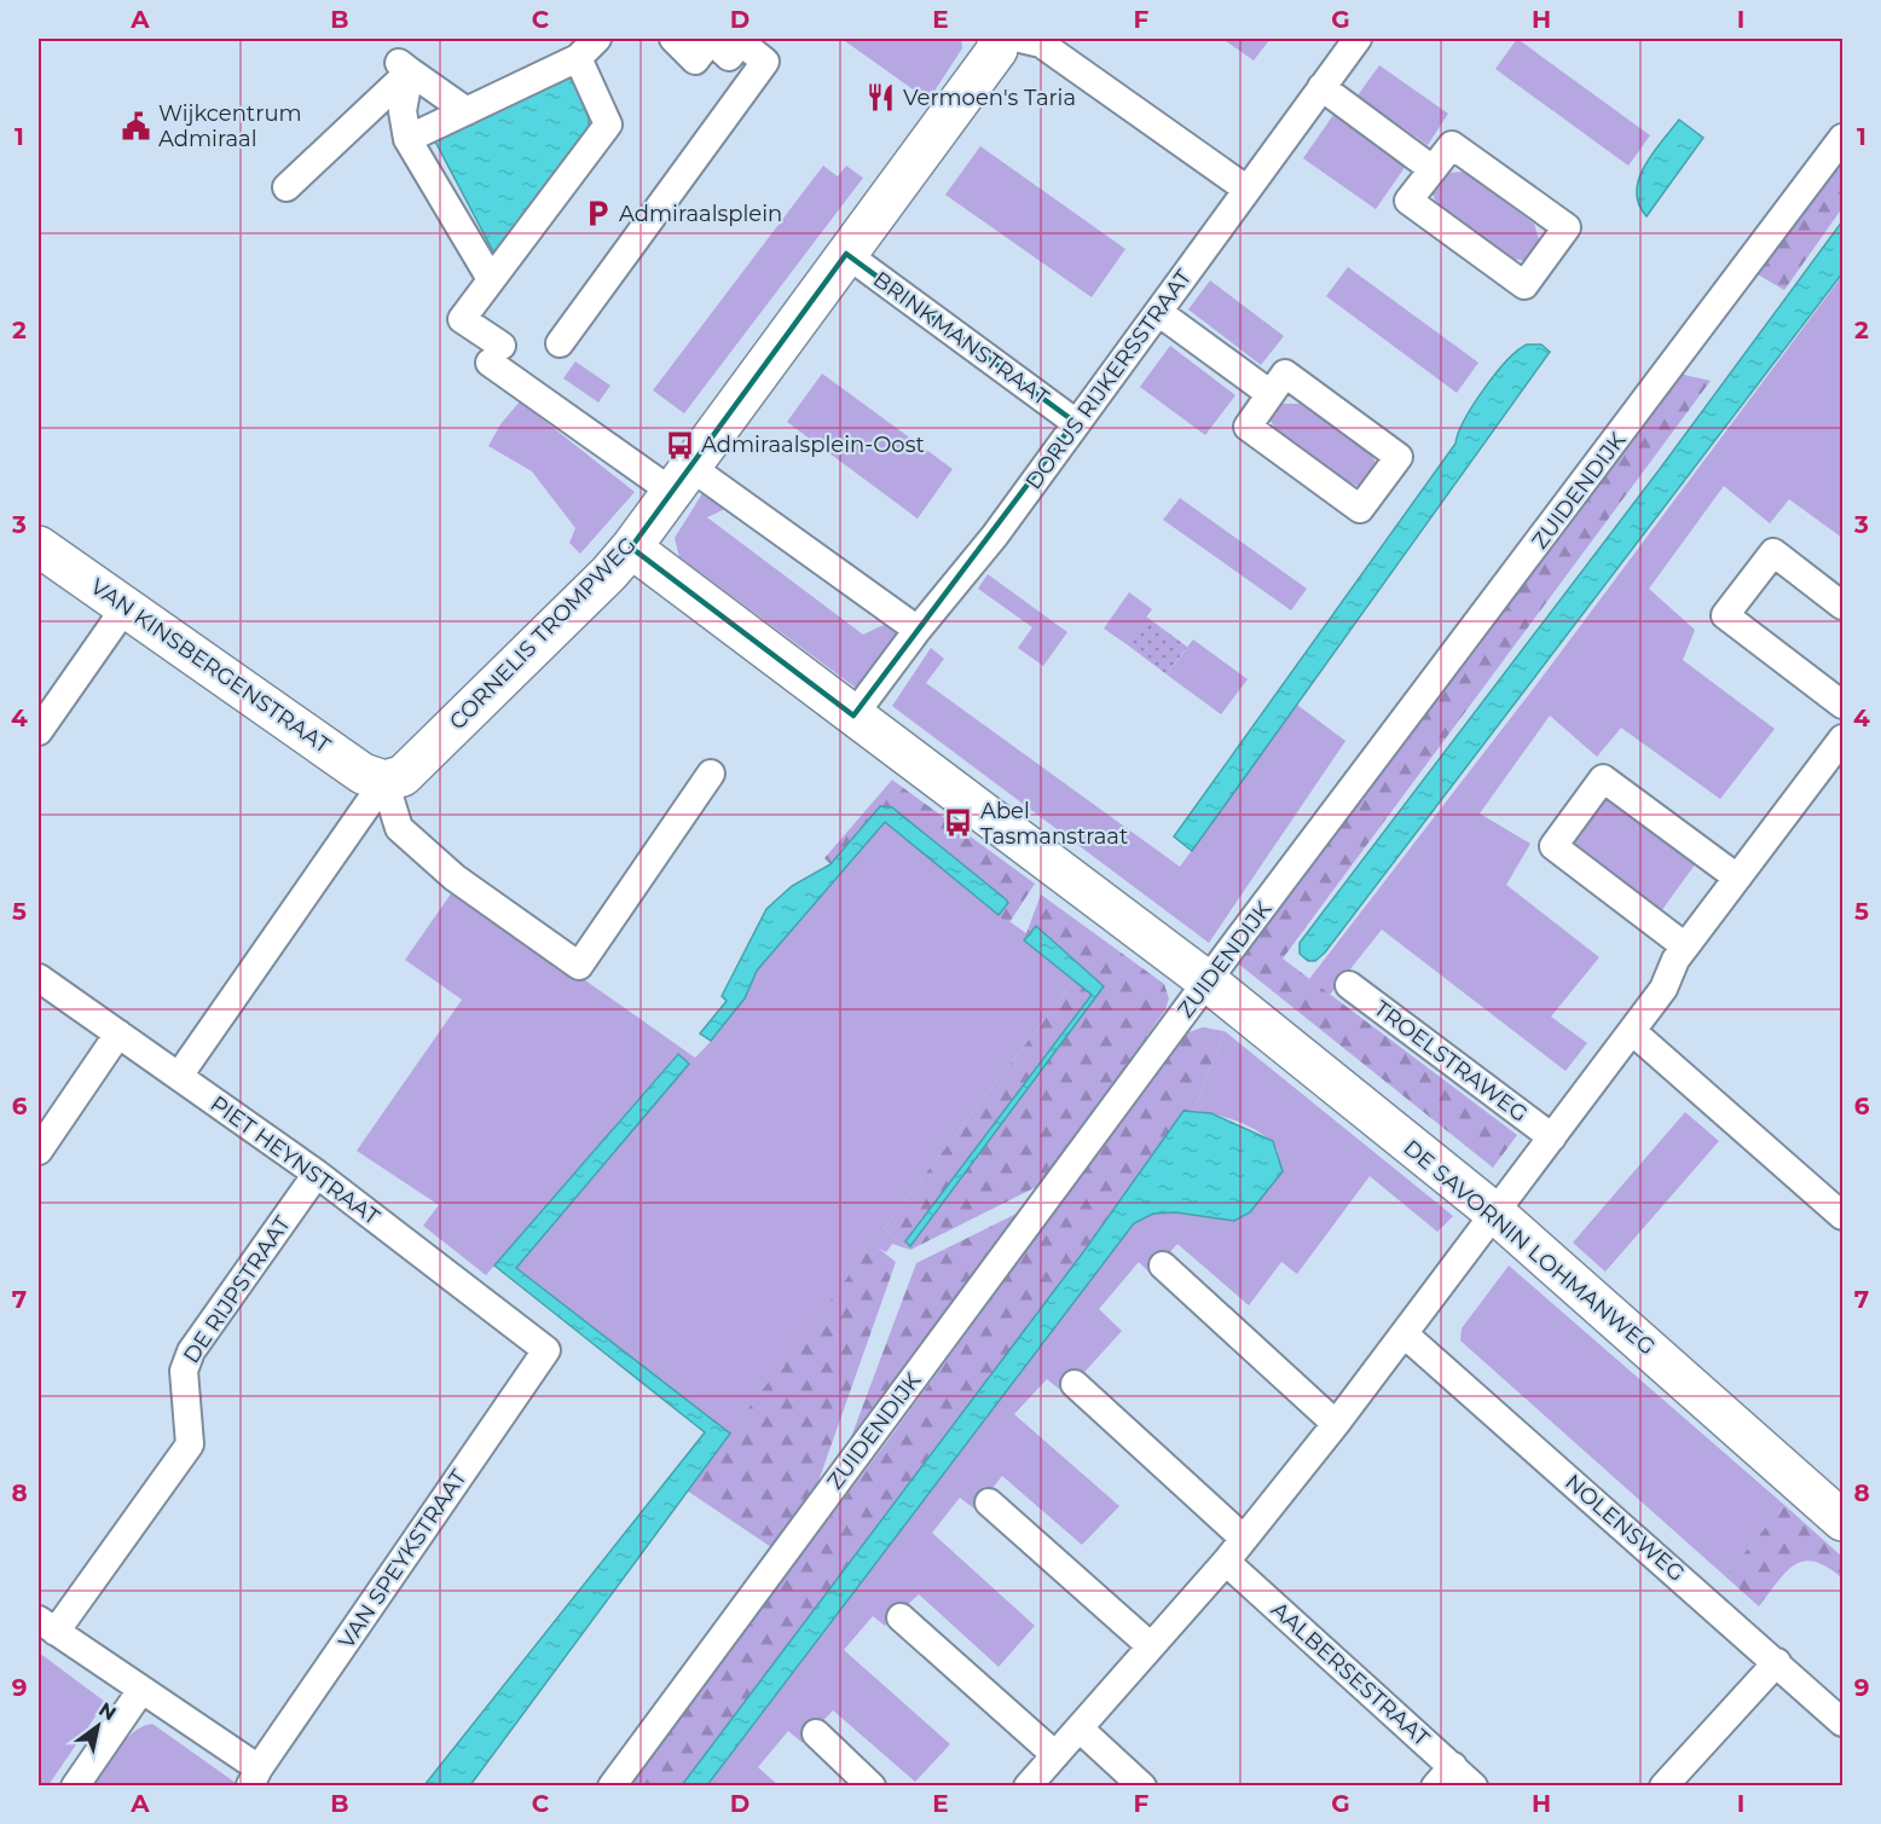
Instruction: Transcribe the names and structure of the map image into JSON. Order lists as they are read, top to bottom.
{
  "streets": {
    "street": [
      "BRINKMANSTRAAT",
      "DORUS RIJKERSSTRAAT",
      "ZUIDENDIJK",
      "CORNELIS TROMPWEG",
      "VAN KINSBERGENSTRAAT",
      "TROELSTRAWEG",
      "PIET HEYNSTRAAT",
      "DE SAVORNIN LOHMANWEG",
      "DE RIJPSTRAAT",
      "NOLENSWEG",
      "VAN SPEYKSTRAAT",
      "AALBERSESTRAAT"
    ]
  },
  "crossings": [
    ["BRINKMANSTRAAT", "DORUS RIJKERSSTRAAT"],
    ["BRINKMANSTRAAT", "CORNELIS TROMPWEG"],
    ["ZUIDENDIJK", "DE SAVORNIN LOHMANWEG"],
    ["CORNELIS TROMPWEG", "VAN KINSBERGENSTRAAT"],
    ["CORNELIS TROMPWEG", "PIET HEYNSTRAAT"],
    ["PIET HEYNSTRAAT", "DE RIJPSTRAAT"],
    ["PIET HEYNSTRAAT", "VAN SPEYKSTRAAT"]
  ],
  "places": {
    "restaurant": ["Vermoen's Taria"],
    "public building": ["Wijkcentrum Admiraal"],
    "parking": ["Admiraalsplein"],
    "bus stop": ["Admiraalsplein-Oost", "Abel Tasmanstraat"]
  },
  "north": "top right",
  "grid": {
    "columns": [
      "A",
      "B",
      "C",
      "D",
      "E",
      "F",
      "G",
      "H",
      "I"
    ],
    "rows": [
      "1",
      "2",
      "3",
      "4",
      "5",
      "6",
      "7",
      "8",
      "9"
    ]
  }
}
